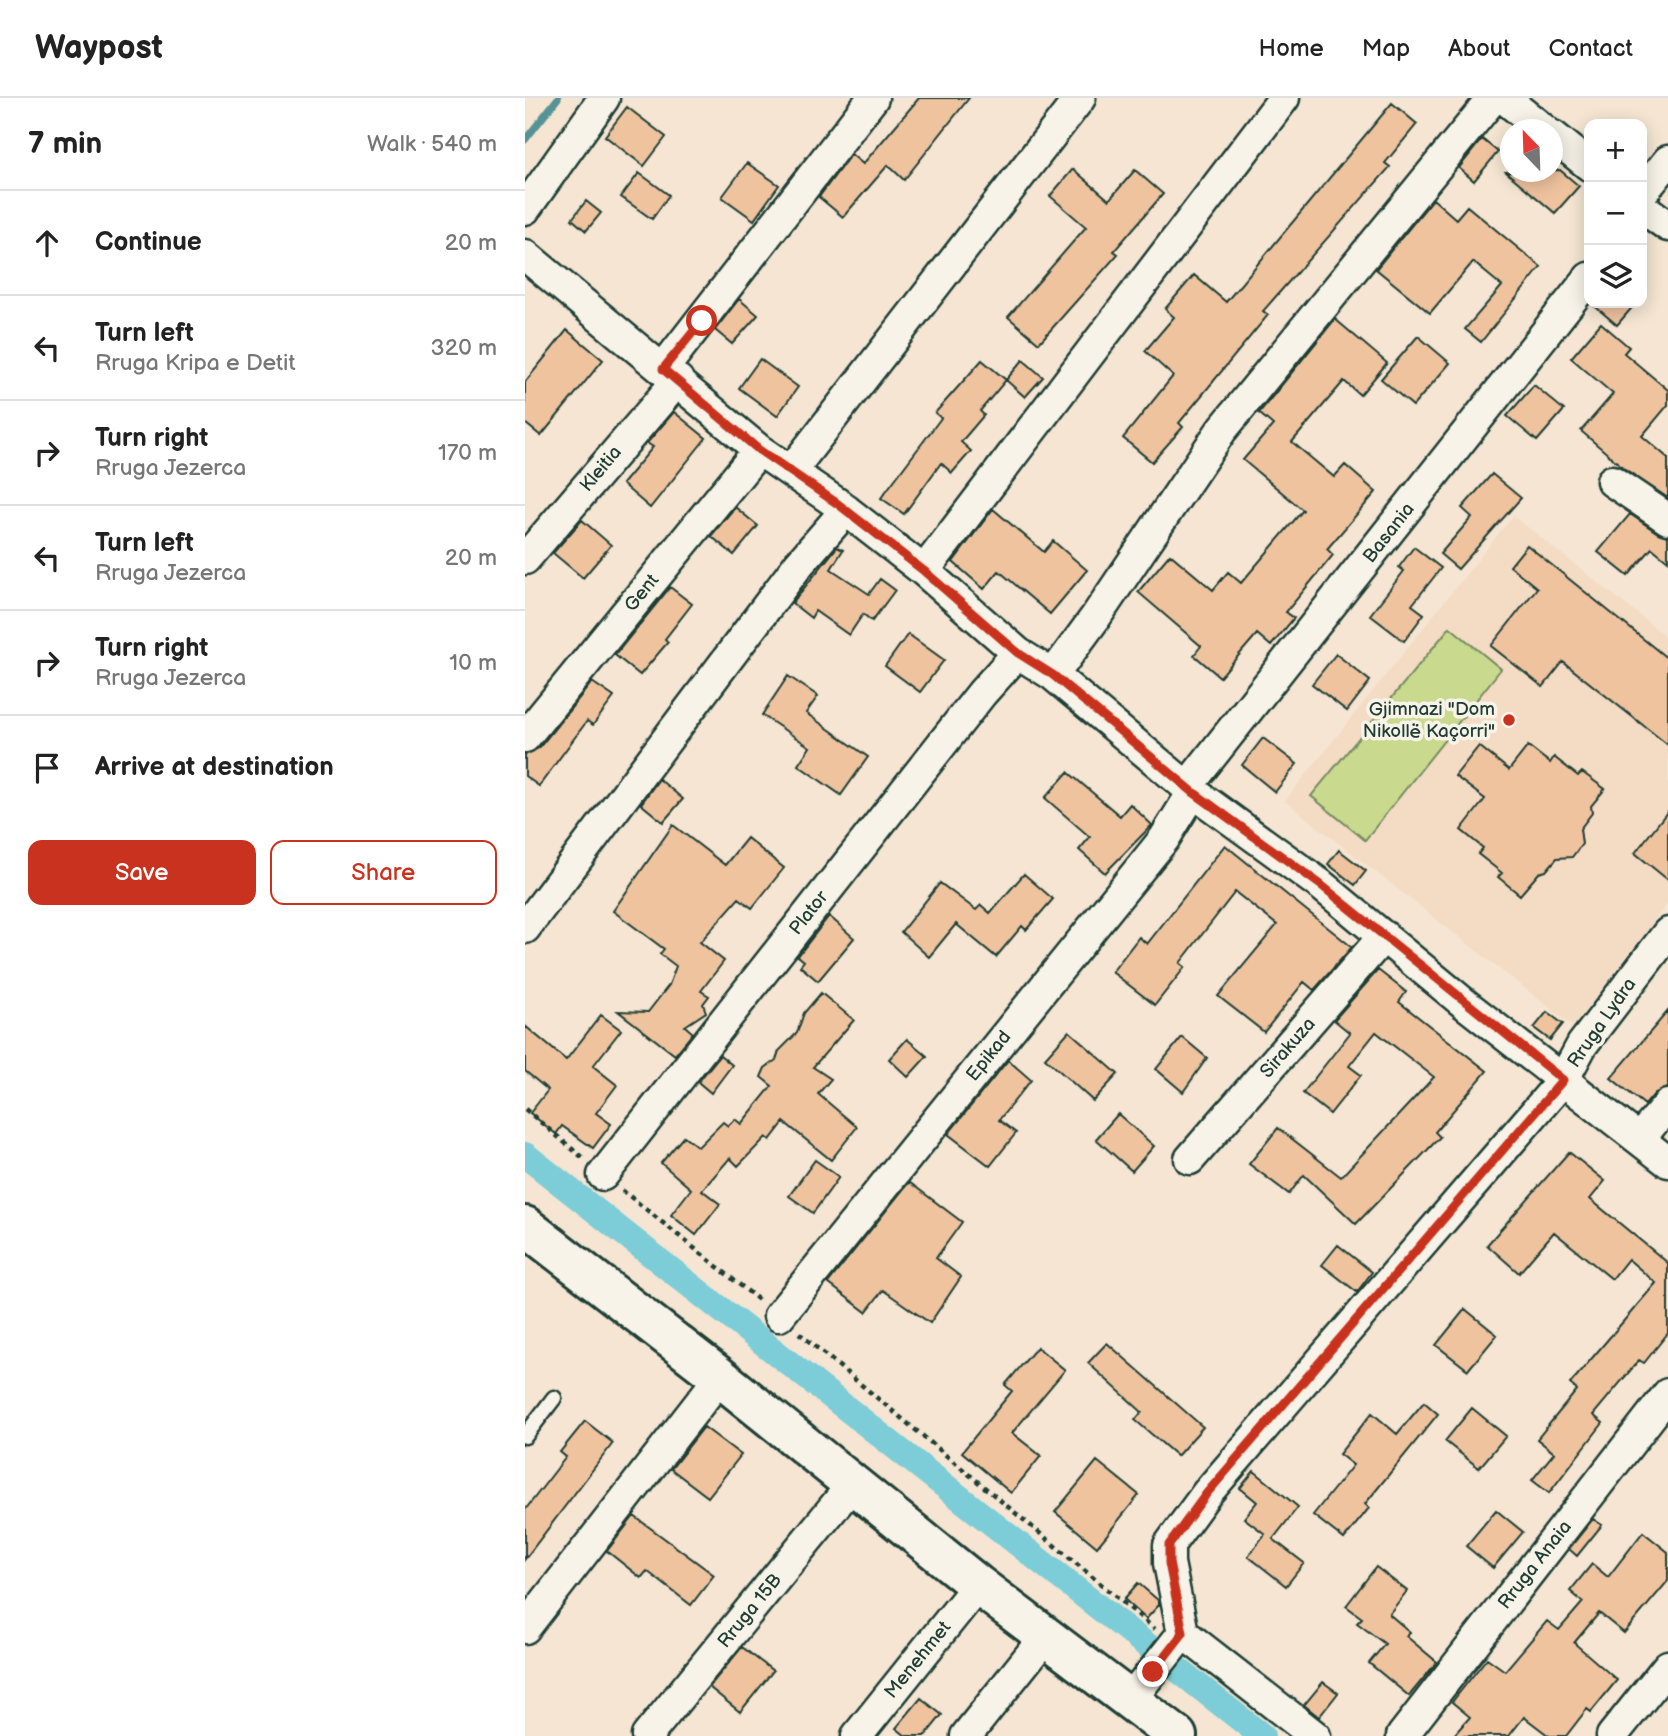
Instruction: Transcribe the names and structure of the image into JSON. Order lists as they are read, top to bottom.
{
  "streets": {
    "street": [
      "Kleitia",
      "Basania",
      "Gent",
      "Plator",
      "Rruga Lydra",
      "Sirakuza",
      "Epikad",
      "Rruga Anaia",
      "Rruga 15B",
      "Menehmet"
    ]
  },
  "crossings": [
    ["Basania", "Epikad"]
  ],
  "places": ["Gjimnazi \"Dom Nikollë Kaçorri\""],
  "north": "top left",
  "page": {
    "header": "Waypost",
    "nav": [
      "Home",
      "Map",
      "About",
      "Contact"
    ],
    "heading": ["7 min", "Walk · 540 m"],
    "map_buttons": ["+", "−"],
    "list": [
      ["Continue", "20 m"],
      ["Turn left", "Rruga Kripa e Detit", "320 m"],
      ["Turn right", "Rruga Jezerca", "170 m"],
      ["Turn left", "Rruga Jezerca", "20 m"],
      ["Turn right", "Rruga Jezerca", "10 m"],
      "Arrive at destination"
    ],
    "buttons": ["Save", "Share"]
  }
}
